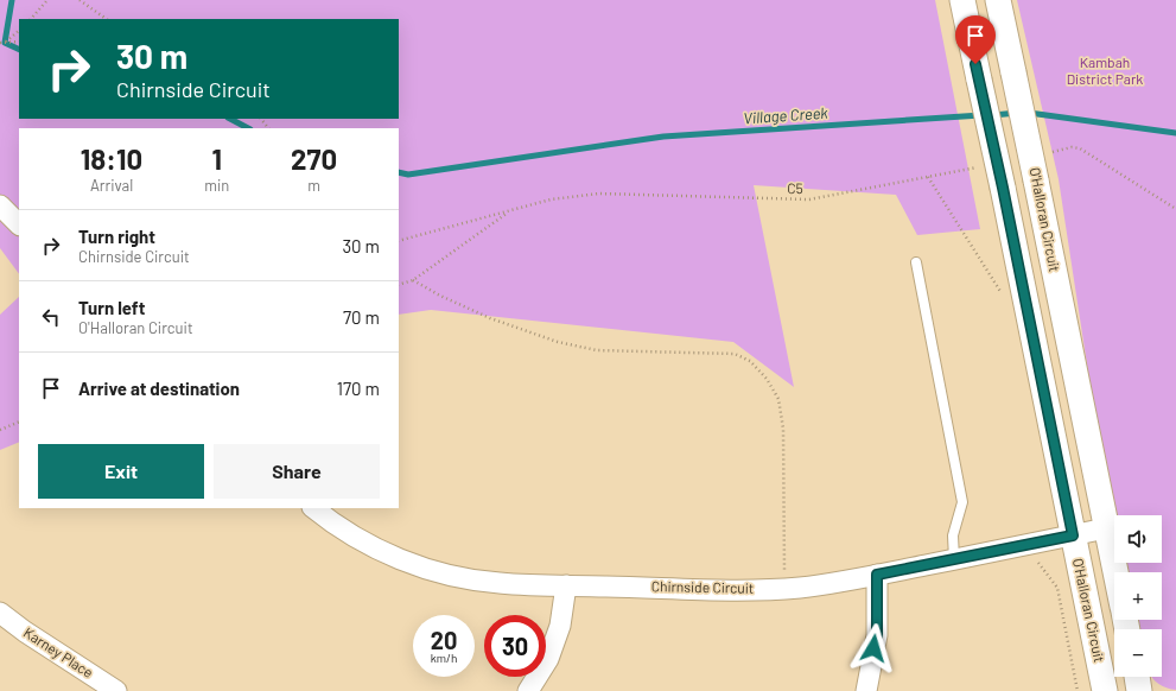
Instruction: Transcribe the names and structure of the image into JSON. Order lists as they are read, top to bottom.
{
  "streets": {
    "street": ["O'Halloran Circuit", "Chirnside Circuit", "Karney Place"],
    "path": ["C5"]
  },
  "crossings": [
    ["O'Halloran Circuit", "Chirnside Circuit"]
  ],
  "water": ["Village Creek"],
  "parks": ["Kambah District Park"],
  "page": {
    "turn": ["30 m", "Chirnside Circuit"],
    "eta": [
      "18:10",
      "Arrival",
      "1",
      "min",
      "270",
      "m"
    ],
    "list": [
      {
        "name": "Turn right",
        "note": "Chirnside Circuit",
        "value": "30 m"
      },
      {
        "name": "Turn left",
        "note": "O'Halloran Circuit",
        "value": "70 m"
      },
      {
        "name": "Arrive at destination",
        "value": "170 m"
      }
    ],
    "buttons": ["Exit", "Share"],
    "map_buttons": ["+", "−"],
    "speed": "20 km/h",
    "limit": "30"
  }
}
